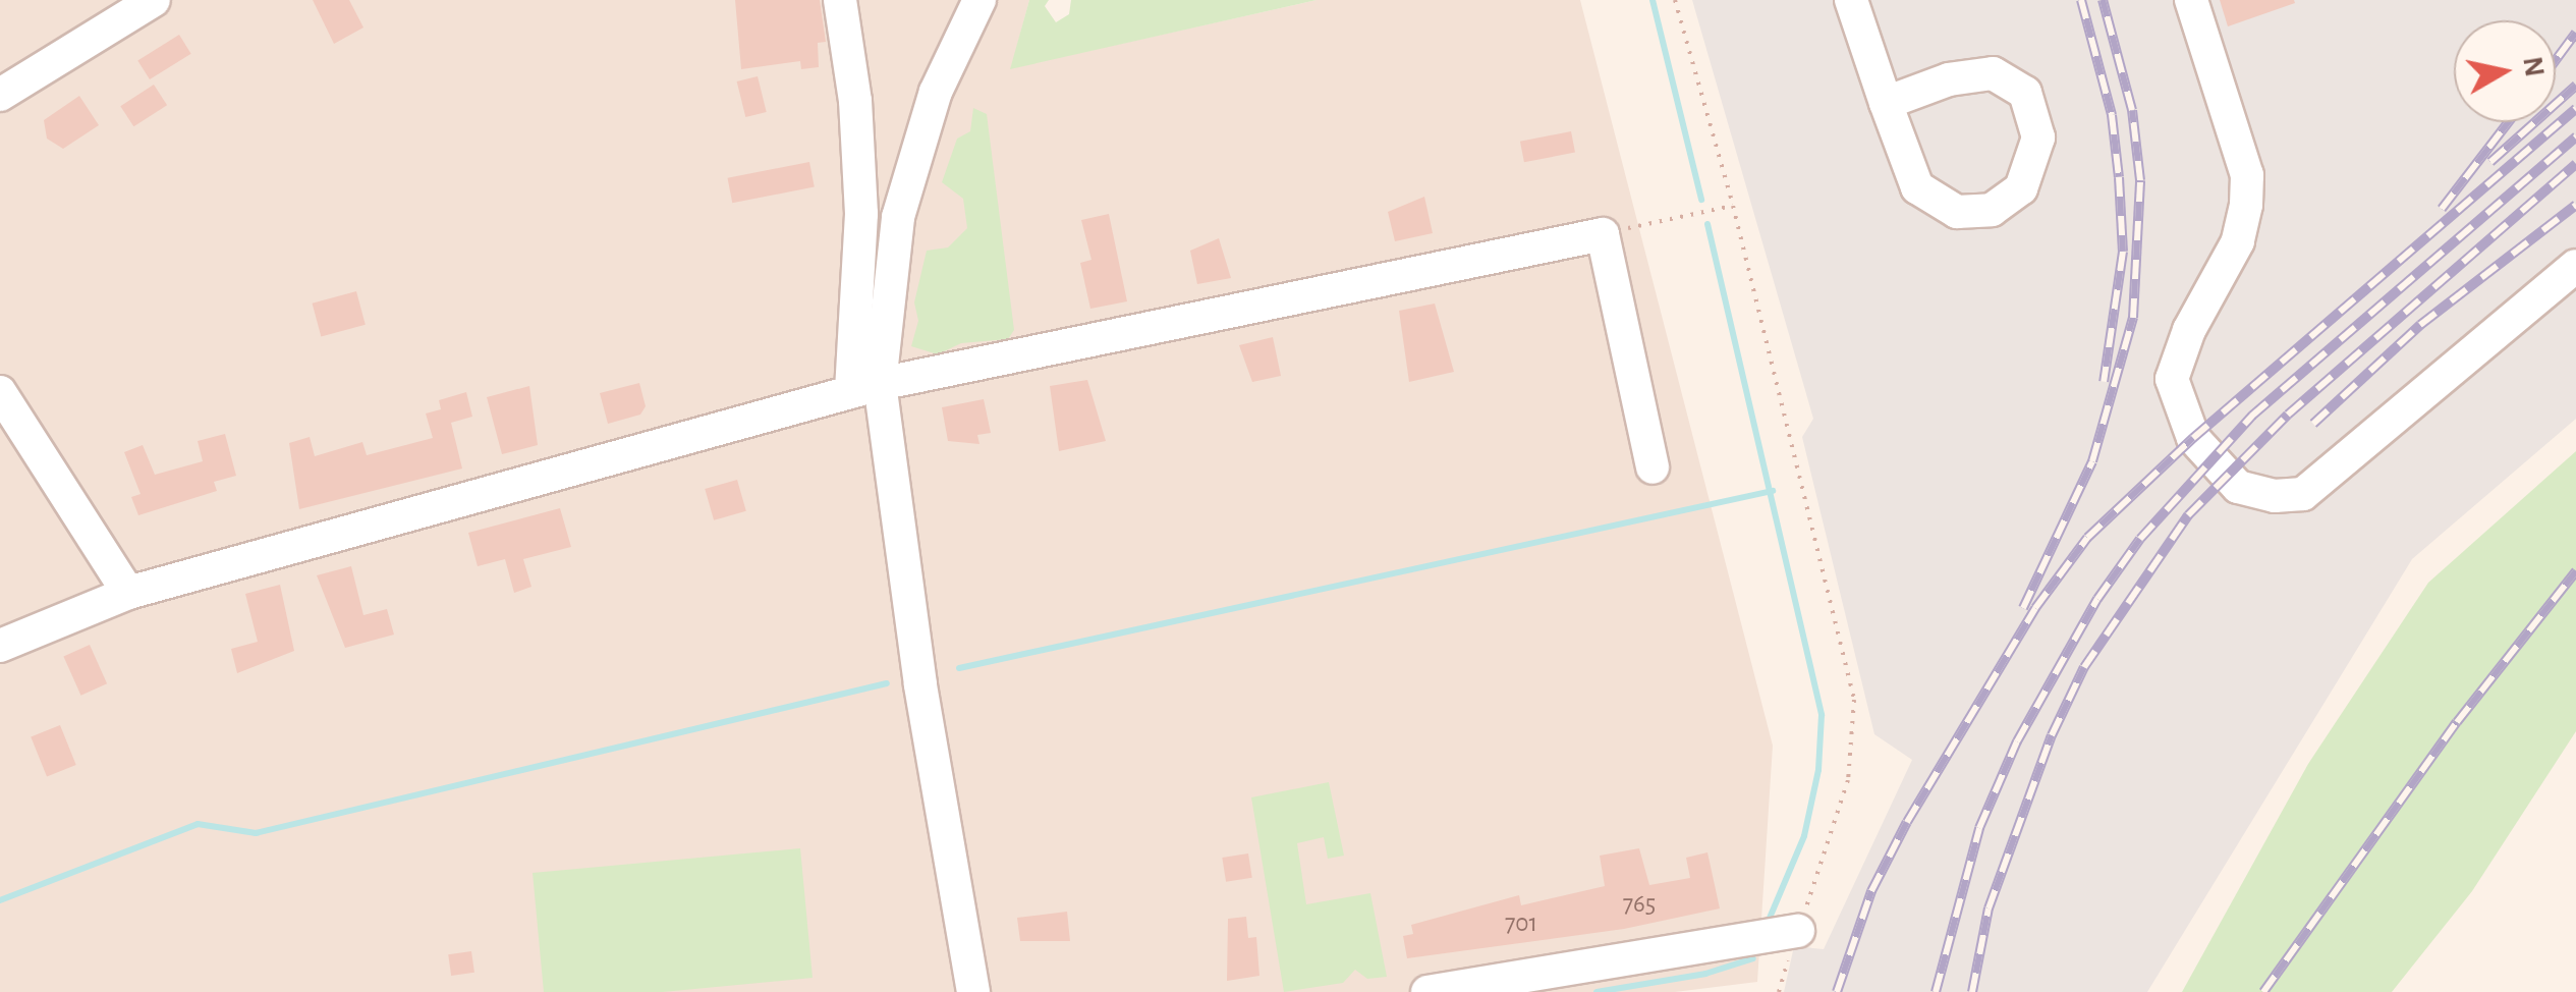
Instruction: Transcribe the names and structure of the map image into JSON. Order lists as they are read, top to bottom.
{
  "house_numbers": ["765", "701"],
  "north": "right"
}
